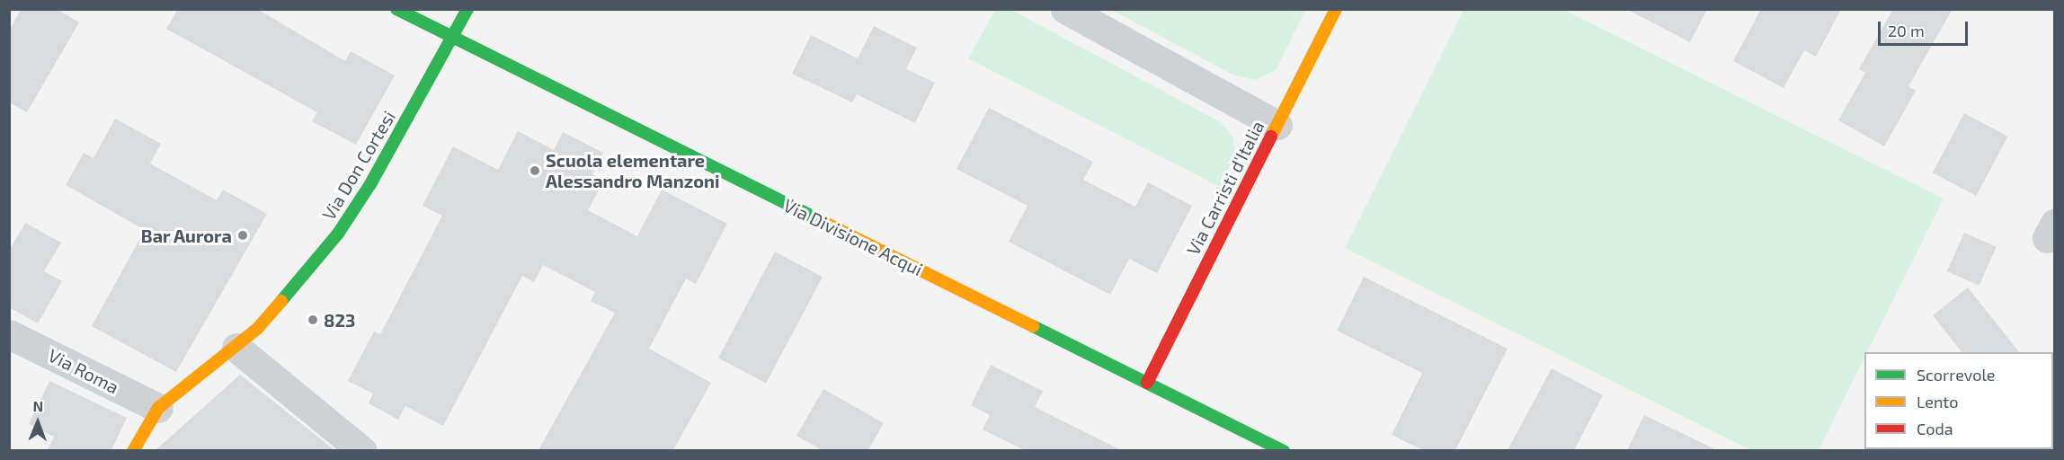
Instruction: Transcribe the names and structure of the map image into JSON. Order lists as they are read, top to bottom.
{
  "streets": {
    "street": [
      "Via Don Cortesi",
      "Via Carristi d'Italia",
      "Via Divisione Acqui",
      "Via Roma"
    ]
  },
  "crossings": [
    ["Via Don Cortesi", "Via Divisione Acqui"],
    ["Via Don Cortesi", "Via Roma"],
    ["Via Carristi d'Italia", "Via Divisione Acqui"]
  ],
  "places": ["Scuola elementare Alessandro Manzoni", "Bar Aurora", "823"],
  "legend": ["Scorrevole", "Lento", "Coda"],
  "scale_bar": "20 m",
  "north": "top"
}
